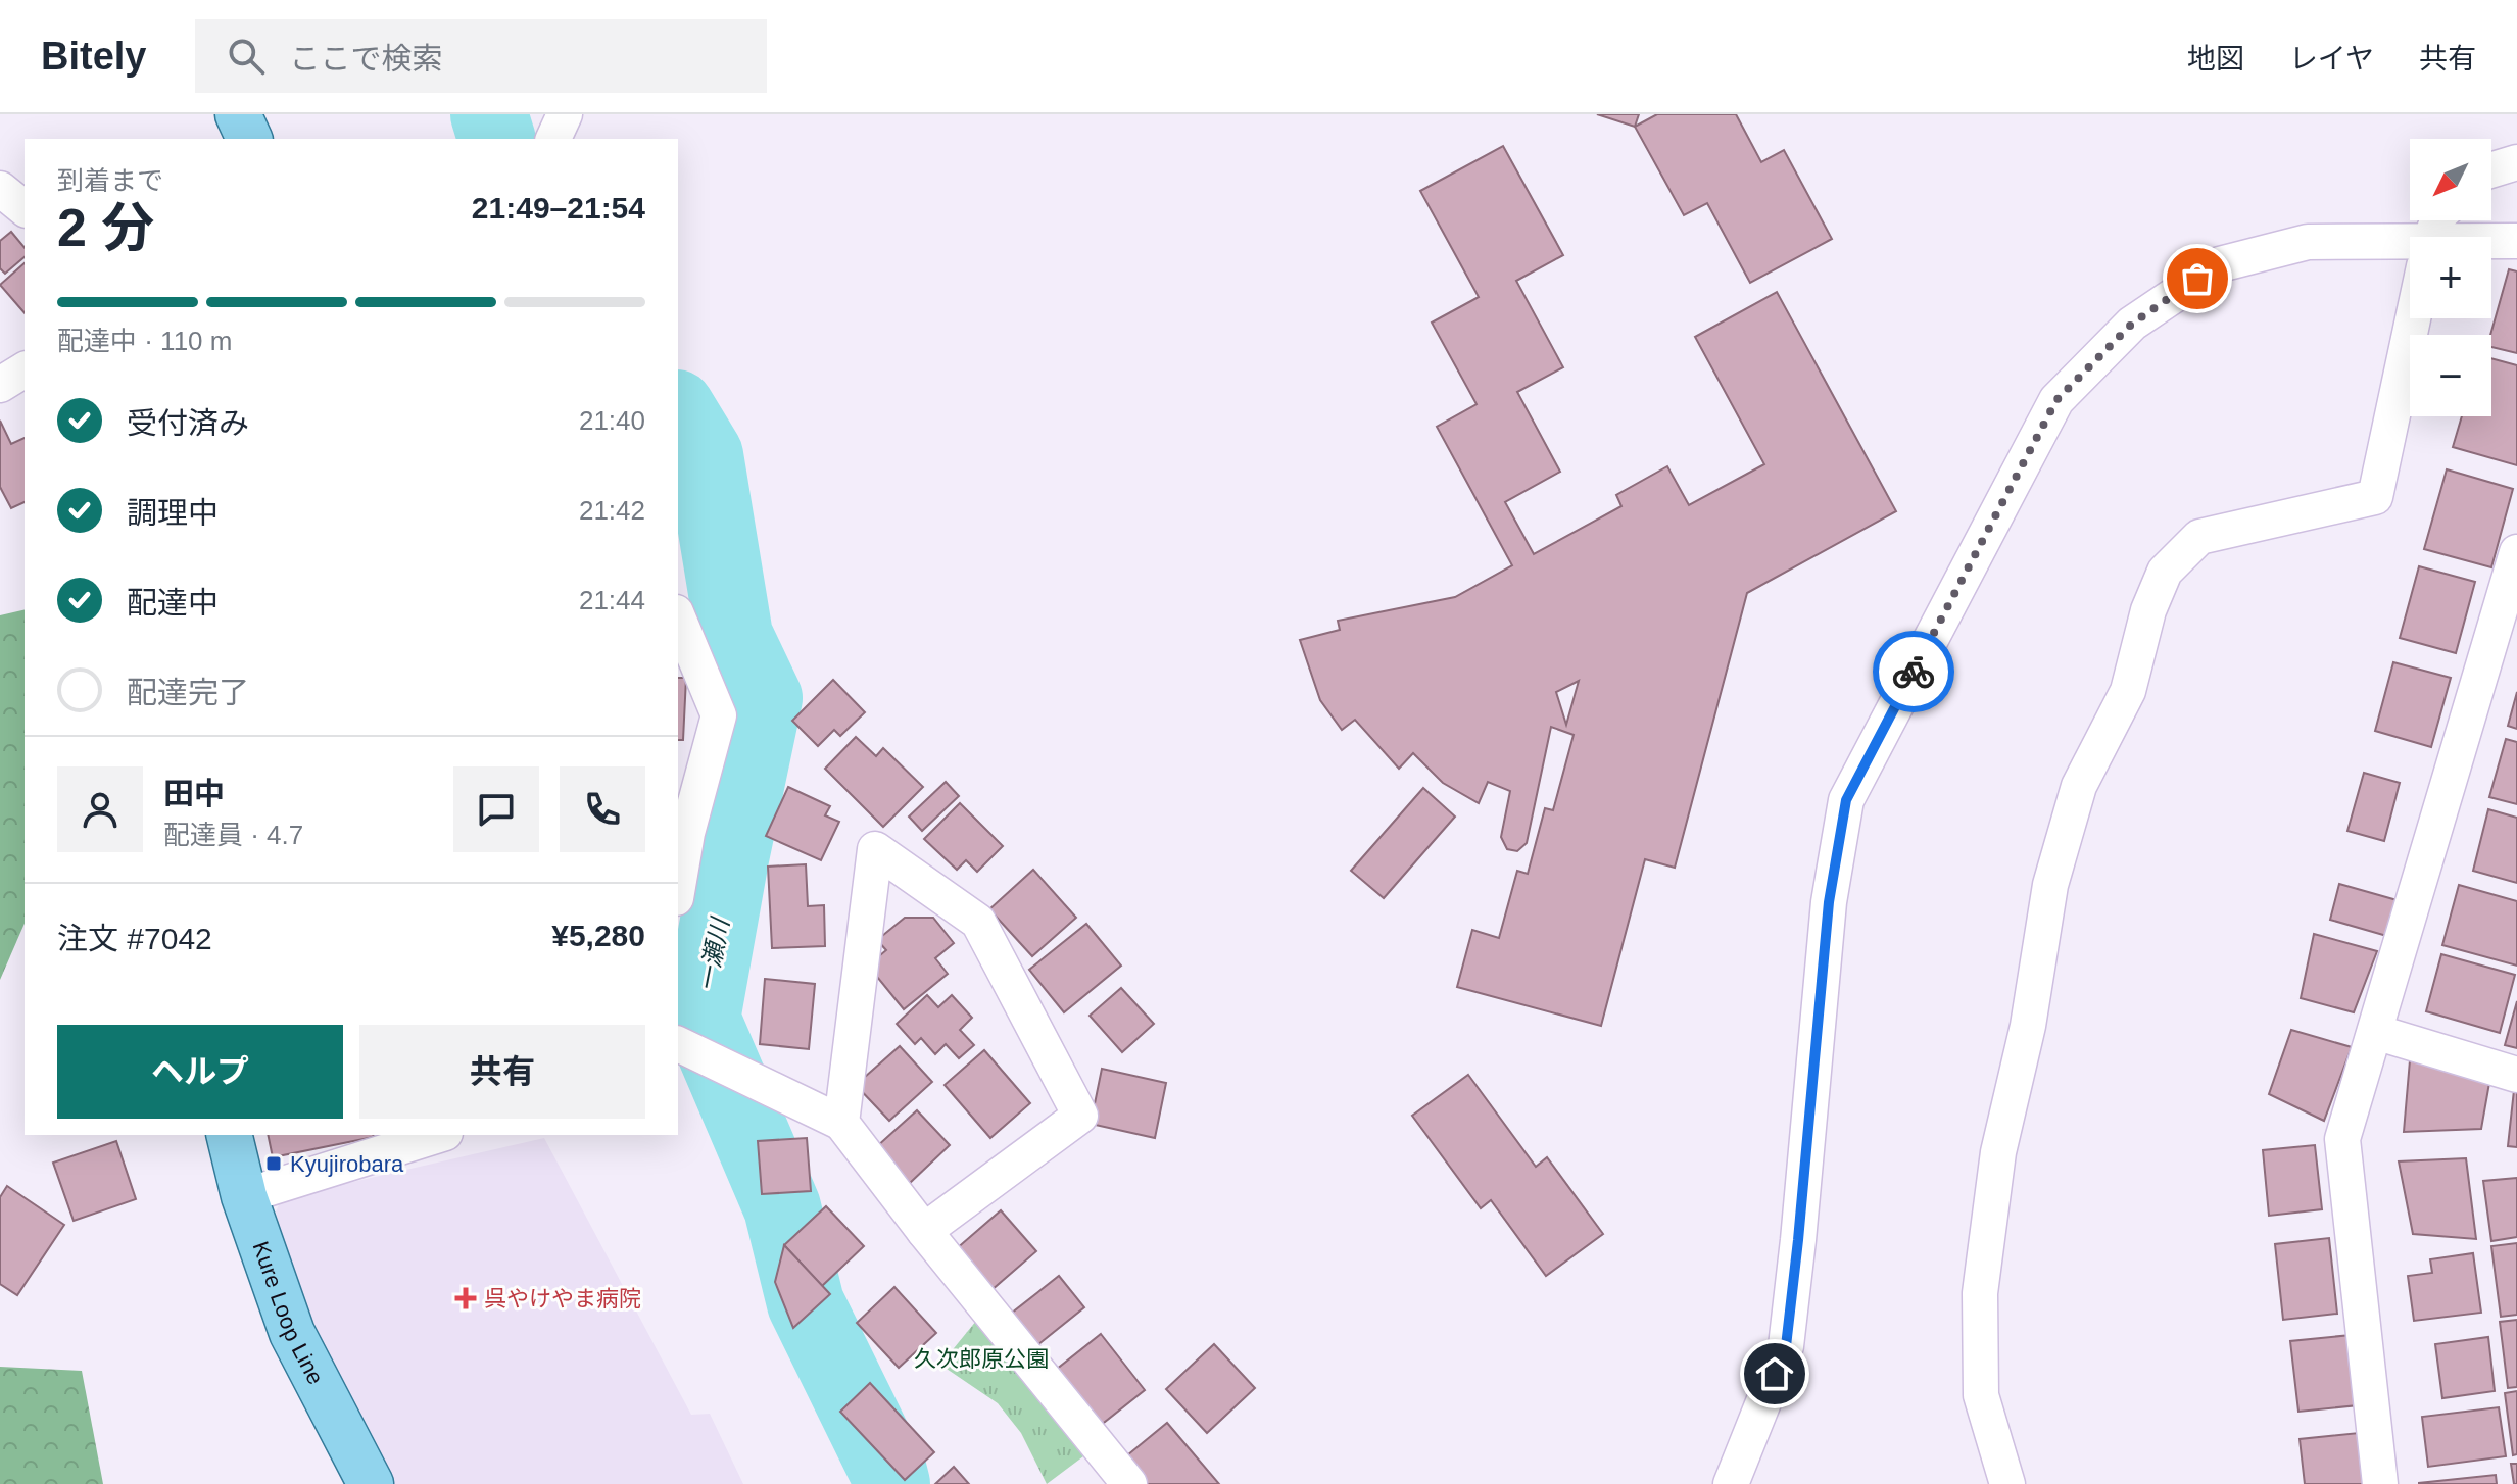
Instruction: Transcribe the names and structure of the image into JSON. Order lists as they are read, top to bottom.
{
  "streets": {
    "main road": ["Kure Loop Line"]
  },
  "water": ["一瀬川"],
  "parks": ["久次郎原公園"],
  "places": {
    "transit": ["Kyujirobara"],
    "health": ["呉やけやま病院"]
  },
  "north": "bottom left",
  "page": {
    "header": "Bitely",
    "search": "ここで検索",
    "nav": ["地図", "レイヤ", "共有"],
    "map_buttons": ["+", "−"],
    "heading": ["2 分", "到着まで", "21:49–21:54"],
    "panel": [
      "田中",
      "配達員 · 4.7",
      "注文 #7042",
      "¥5,280"
    ],
    "bar": "配達中 · 110 m",
    "list": [
      ["受付済み", "21:40"],
      ["調理中", "21:42"],
      ["配達中", "21:44"],
      "配達完了"
    ],
    "buttons": ["ヘルプ", "共有"]
  }
}
